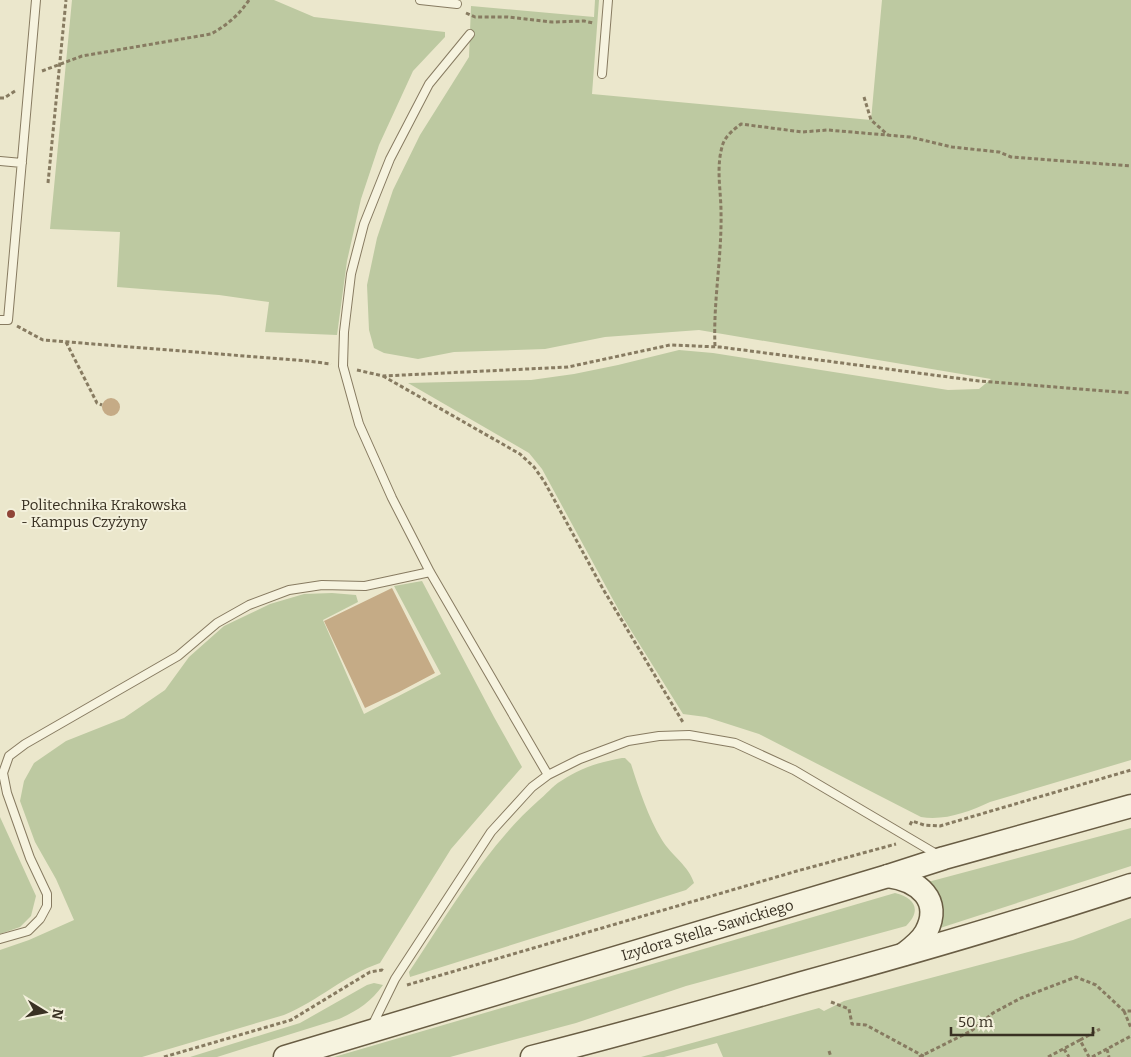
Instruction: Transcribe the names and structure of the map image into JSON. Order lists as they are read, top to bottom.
{
  "streets": {
    "main road": ["Izydora Stella-Sawickiego"]
  },
  "places": ["Politechnika Krakowska - Kampus Czyżyny"],
  "scale_bar": "50 m",
  "north": "right"
}
